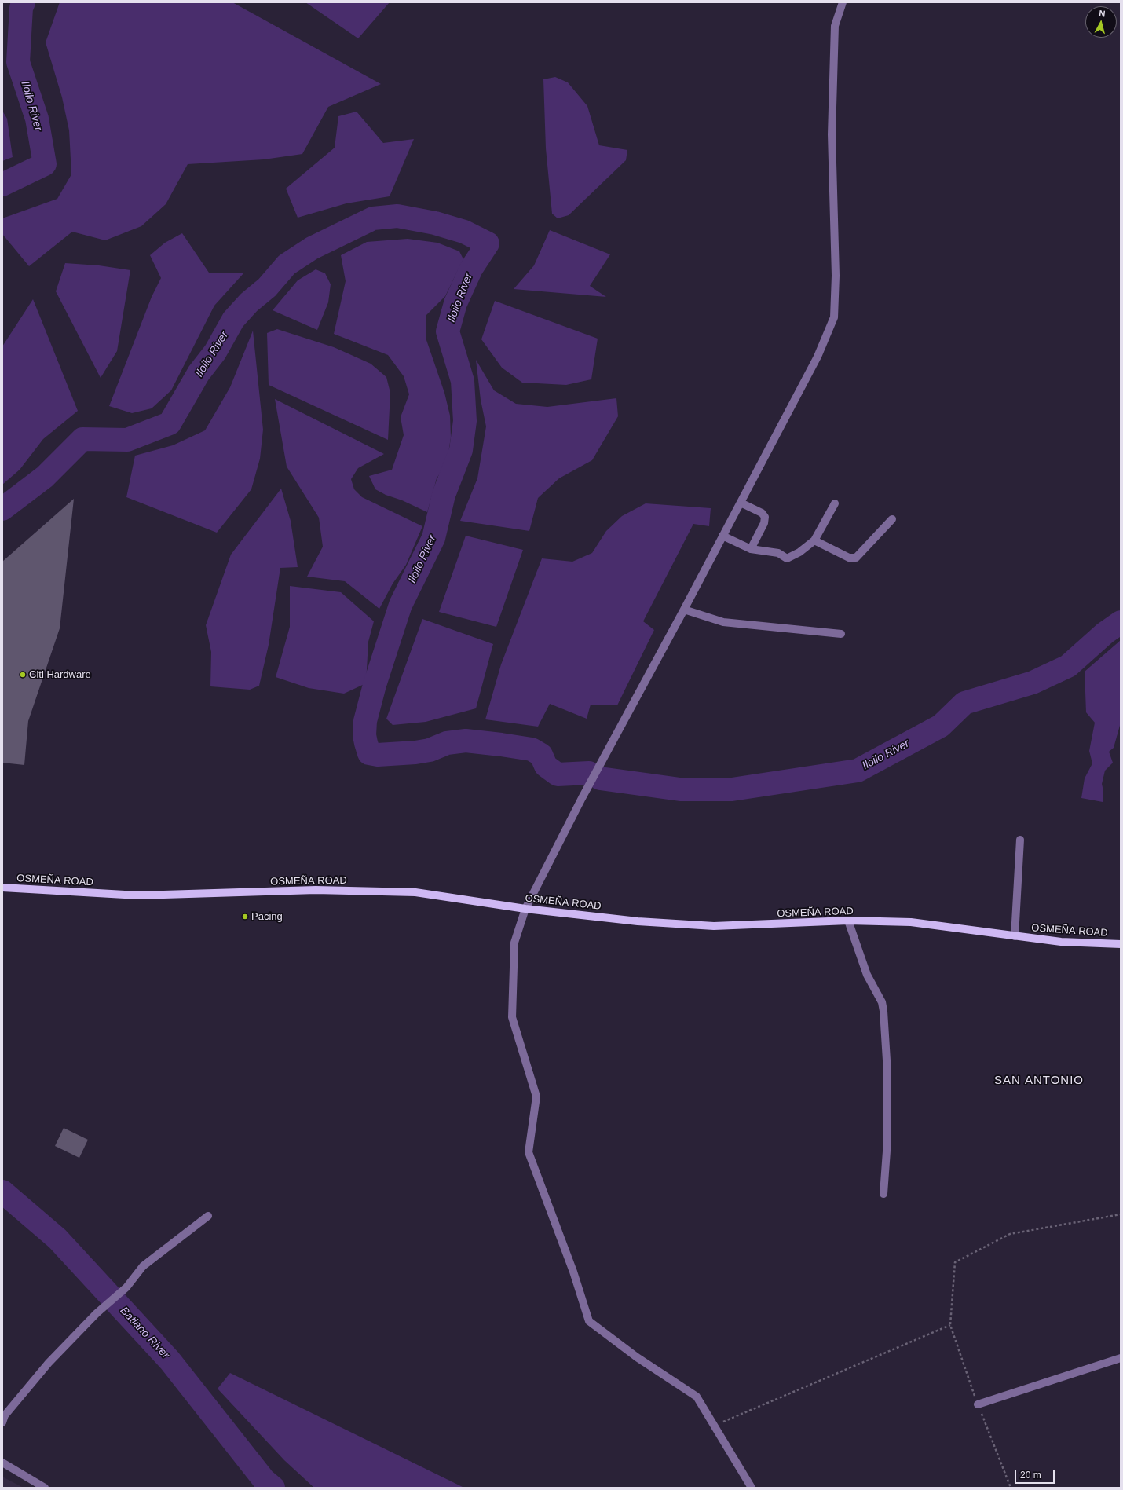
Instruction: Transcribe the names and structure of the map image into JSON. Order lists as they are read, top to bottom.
{
  "streets": {
    "main road": ["OSMEÑA ROAD"]
  },
  "districts": ["SAN ANTONIO"],
  "water": ["Iloilo River", "Batiano River"],
  "places": ["Citi Hardware", "Pacing"],
  "scale_bar": "20 m",
  "north": "top"
}
